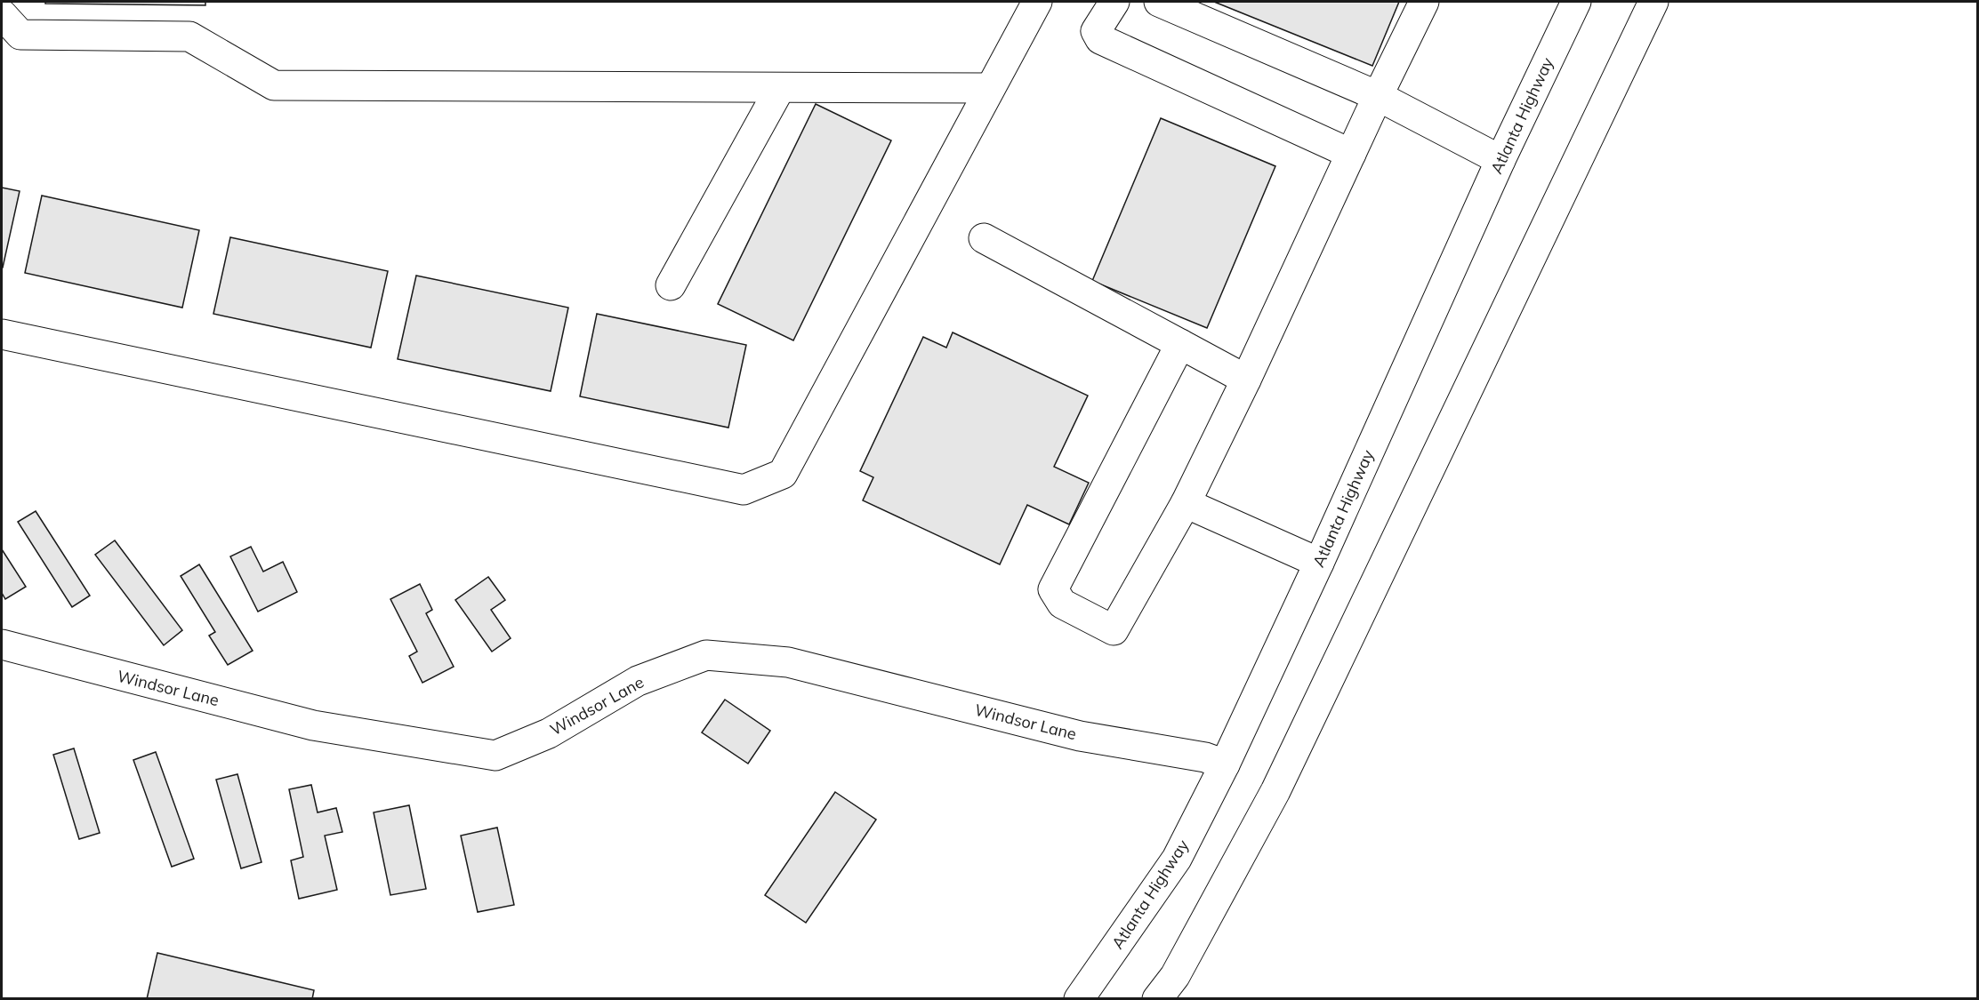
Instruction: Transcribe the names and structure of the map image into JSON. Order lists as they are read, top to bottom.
{
  "streets": {
    "main road": ["Atlanta Highway", "Windsor Lane"]
  },
  "crossings": [
    ["Atlanta Highway", "Windsor Lane"]
  ]
}
